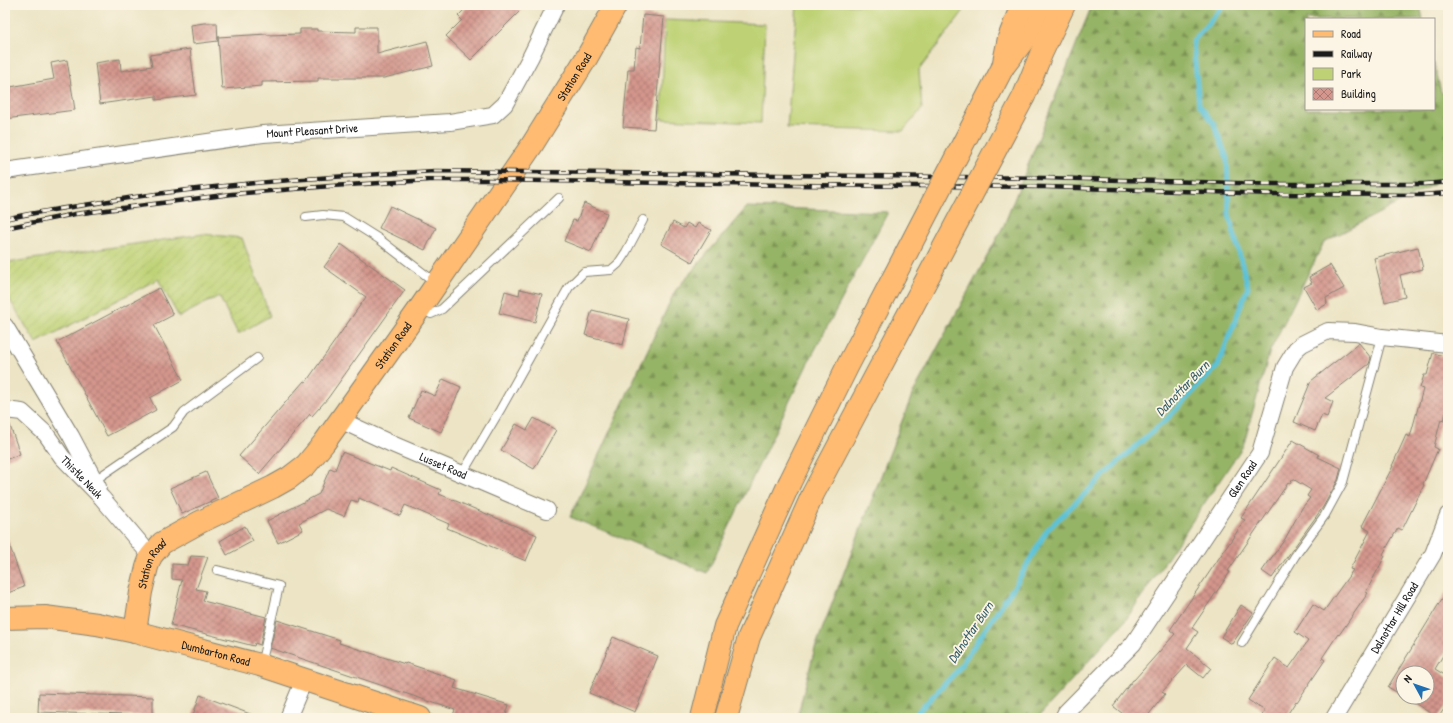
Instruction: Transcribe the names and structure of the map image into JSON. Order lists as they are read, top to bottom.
{
  "streets": {
    "main road": ["Station Road", "Dumbarton Road"],
    "street": [
      "Mount Pleasant Drive",
      "Lusset Road",
      "Thistle Neuk",
      "Glen Road",
      "Dalnottar Hill Road"
    ]
  },
  "crossings": [
    ["Station Road", "Lusset Road"],
    ["Station Road", "Thistle Neuk"],
    ["Station Road", "Dumbarton Road"]
  ],
  "water": ["Dalnottar Burn"],
  "legend": [
    "Road",
    "Railway",
    "Park",
    "Building"
  ],
  "north": "top left"
}
